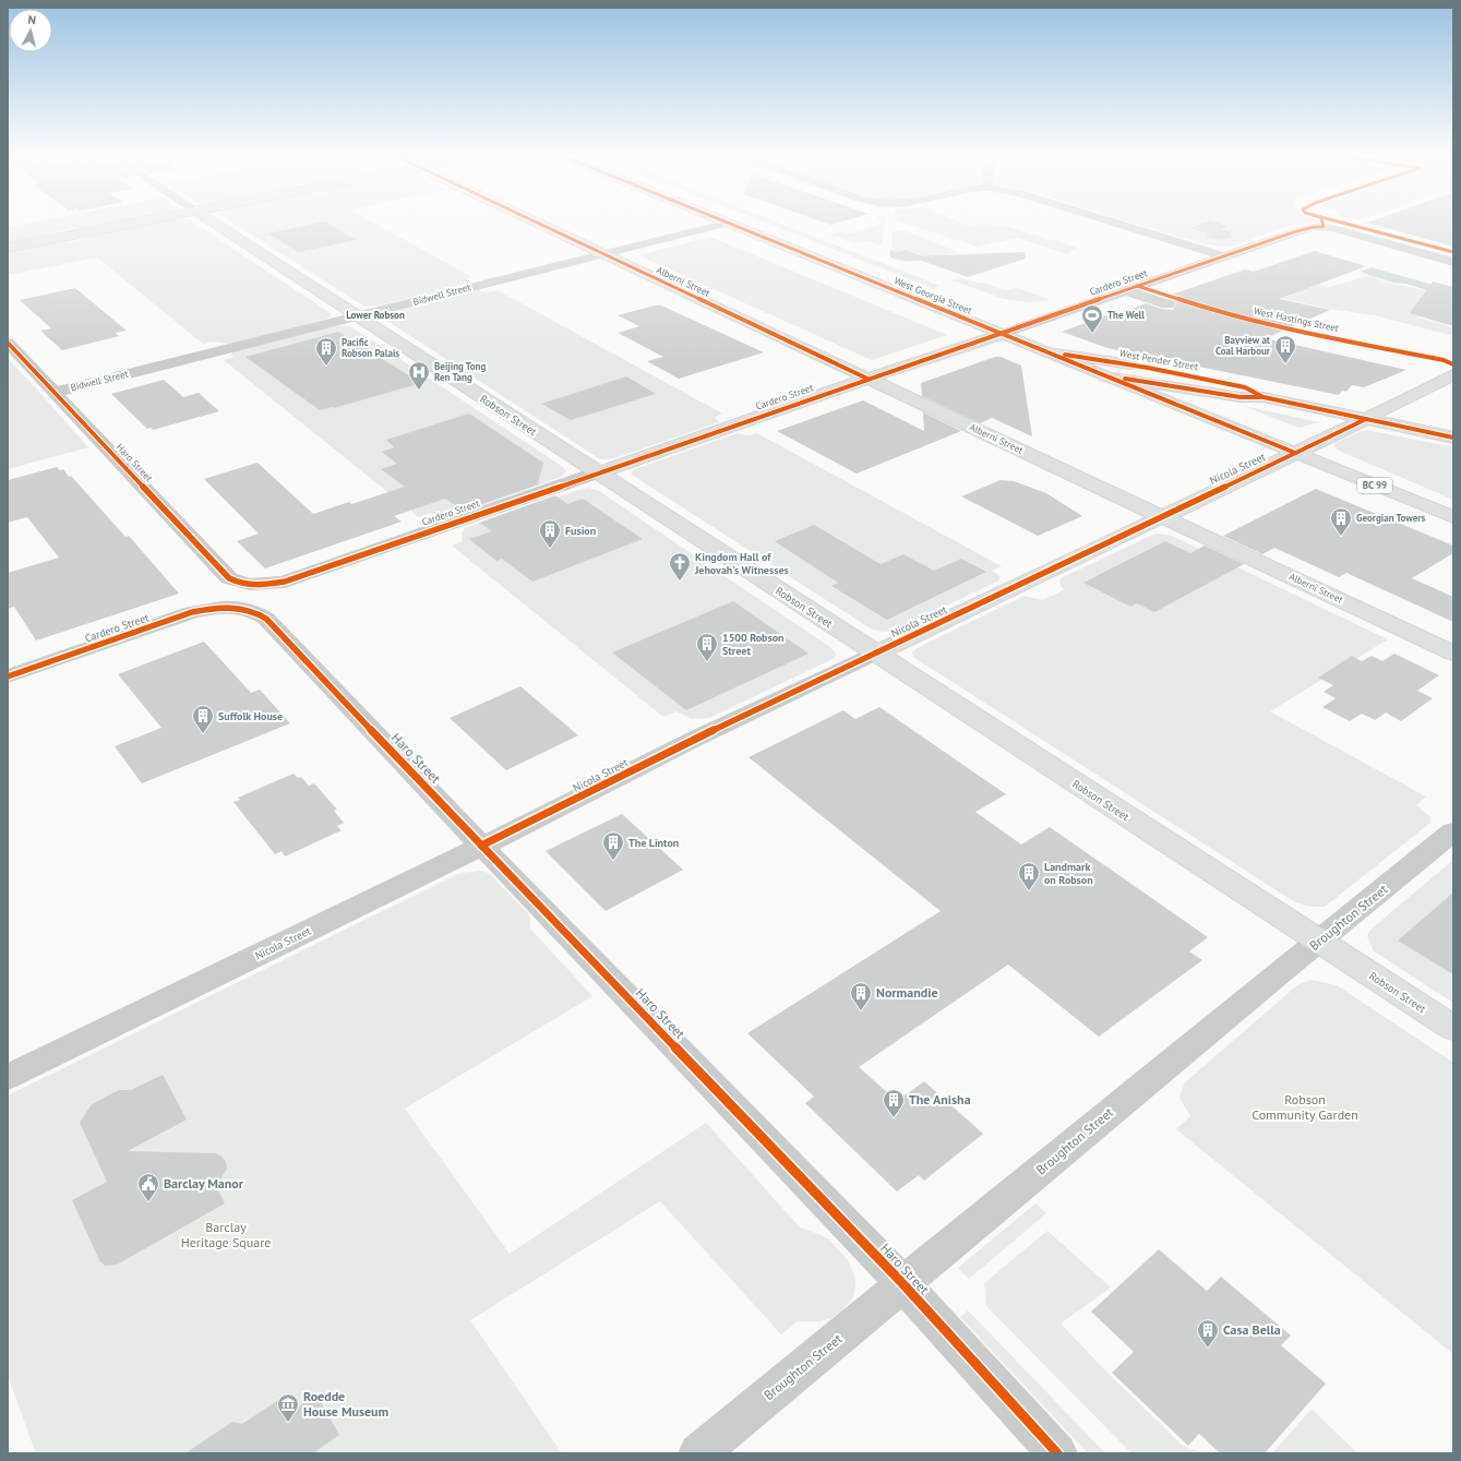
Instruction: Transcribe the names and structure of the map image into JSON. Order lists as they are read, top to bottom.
{
  "streets": {
    "main road": [
      "Alberni Street",
      "Cardero Street",
      "West Georgia Street",
      "West Pender Street",
      "Robson Street",
      "Nicola Street",
      "BC 99"
    ],
    "street": ["Bidwell Street", "Haro Street", "Broughton Street"],
    "cycle path": ["West Hastings Street"]
  },
  "crossings": [
    ["Alberni Street", "Cardero Street"],
    ["Alberni Street", "Bidwell Street"],
    ["Alberni Street", "Nicola Street"],
    ["Cardero Street", "West Georgia Street"],
    ["Cardero Street", "Robson Street"],
    ["Cardero Street", "Haro Street"],
    ["Bidwell Street", "Robson Street"],
    ["Bidwell Street", "Haro Street"],
    ["West Georgia Street", "West Pender Street"],
    ["West Georgia Street", "Nicola Street"],
    ["West Pender Street", "Nicola Street"],
    ["Robson Street", "Nicola Street"],
    ["Robson Street", "Broughton Street"],
    ["Haro Street", "Nicola Street"],
    ["Haro Street", "Broughton Street"]
  ],
  "districts": ["Lower Robson"],
  "parks": ["Robson Community Garden", "Barclay Heritage Square"],
  "places": {
    "sports": ["The Well"],
    "building": [
      "Bayview at Coal Harbour",
      "Pacific Robson Palais",
      "Georgian Towers",
      "Fusion",
      "1500 Robson Street",
      "Suffolk House",
      "The Linton",
      "Landmark on Robson",
      "Normandie",
      "The Anisha",
      "Casa Bella"
    ],
    "hospital": ["Beijing Tong Ren Tang"],
    "church": ["Kingdom Hall of Jehovah's Witnesses"],
    "public building": ["Barclay Manor"],
    "museum": ["Roedde House Museum"]
  },
  "north": "top"
}
